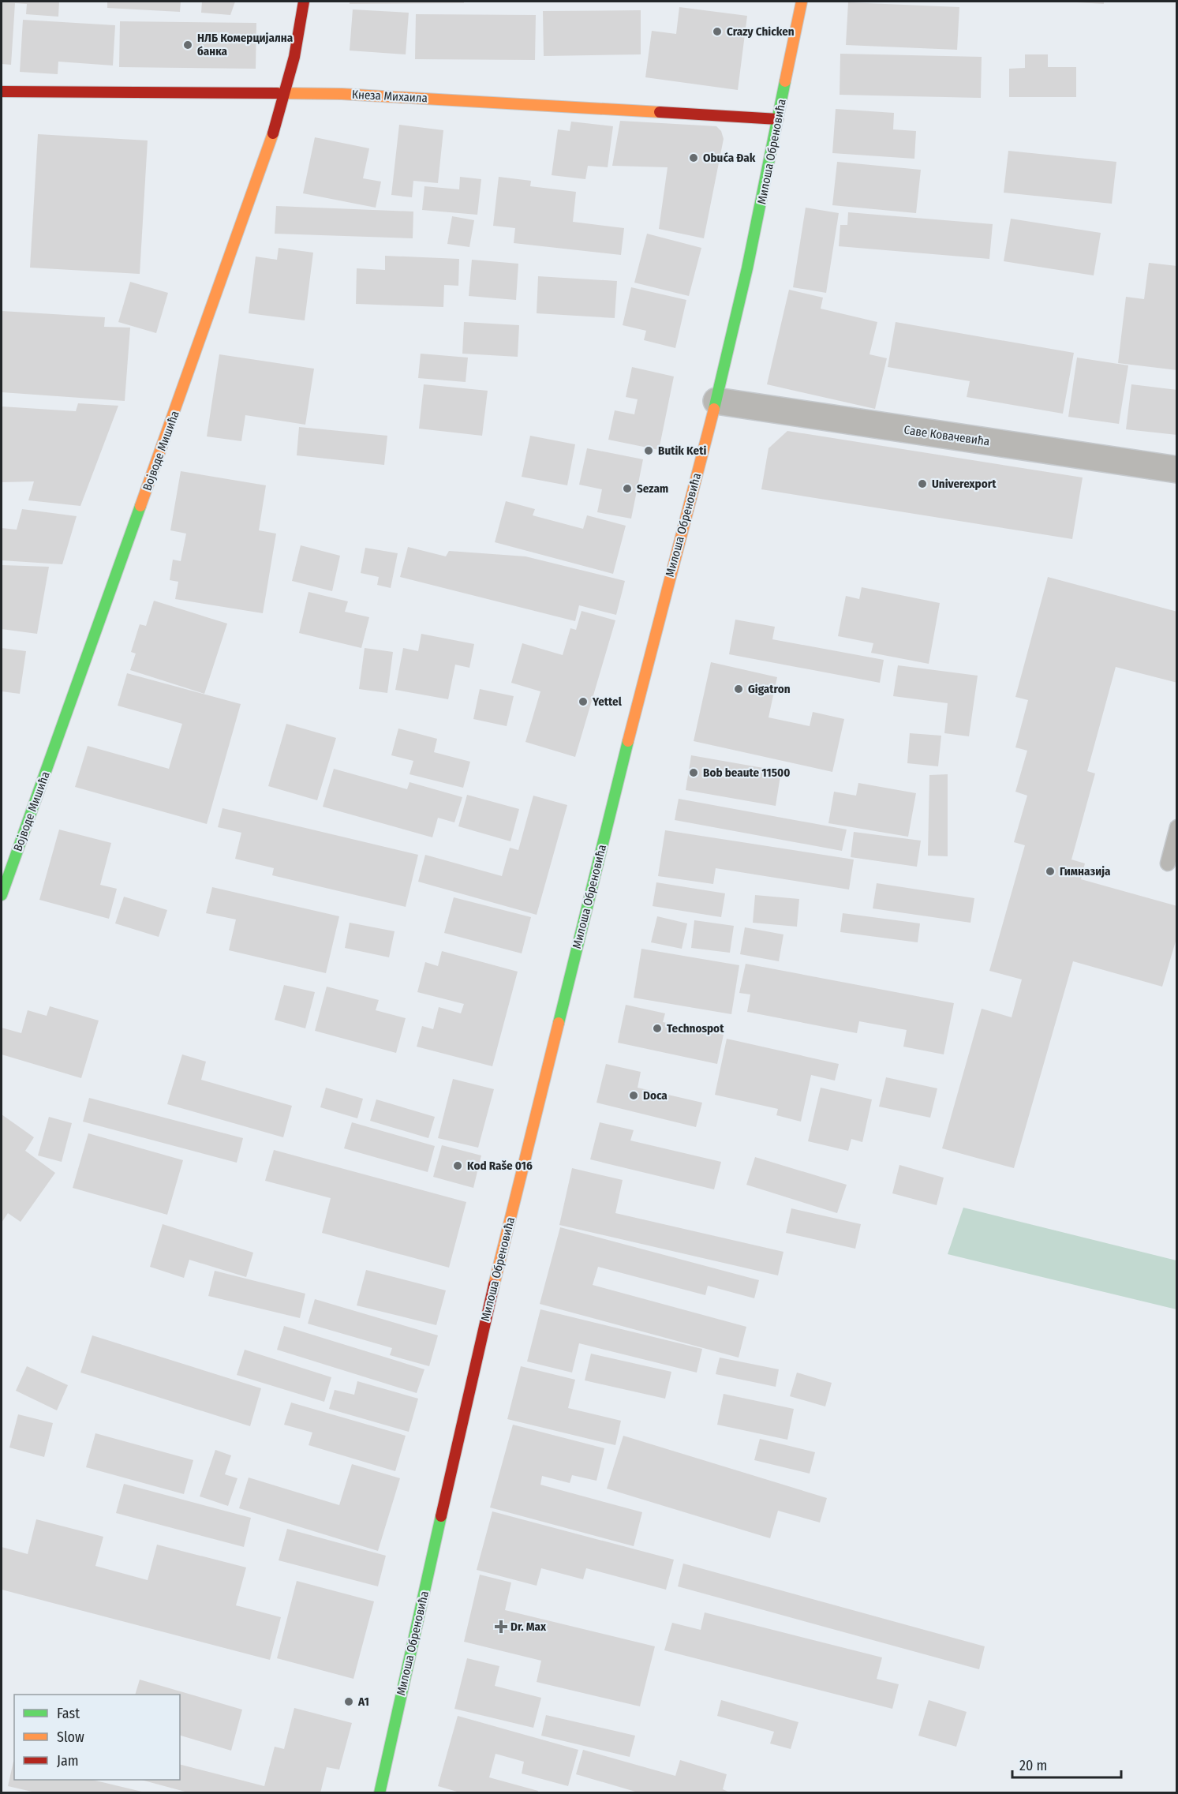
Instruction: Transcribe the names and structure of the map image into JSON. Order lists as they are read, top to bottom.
{
  "streets": {
    "street": [
      "Кнеза Михаила",
      "Милоша Обреновића",
      "Саве Ковачевића",
      "Војводе Мишића"
    ]
  },
  "crossings": [
    ["Кнеза Михаила", "Милоша Обреновића"],
    ["Кнеза Михаила", "Војводе Мишића"],
    ["Милоша Обреновића", "Саве Ковачевића"]
  ],
  "places": {
    "other": [
      "Crazy Chicken",
      "НЛБ Комерцијална банка",
      "Obuća Đak",
      "Butik Keti",
      "Univerexport",
      "Sezam",
      "Gigatron",
      "Yettel",
      "Bob beaute 11500",
      "Гимназија",
      "Technospot",
      "Doca",
      "Kod Raše 016",
      "A1"
    ],
    "health": ["Dr. Max"]
  },
  "legend": ["Fast", "Slow", "Jam"],
  "scale_bar": "20 m"
}
